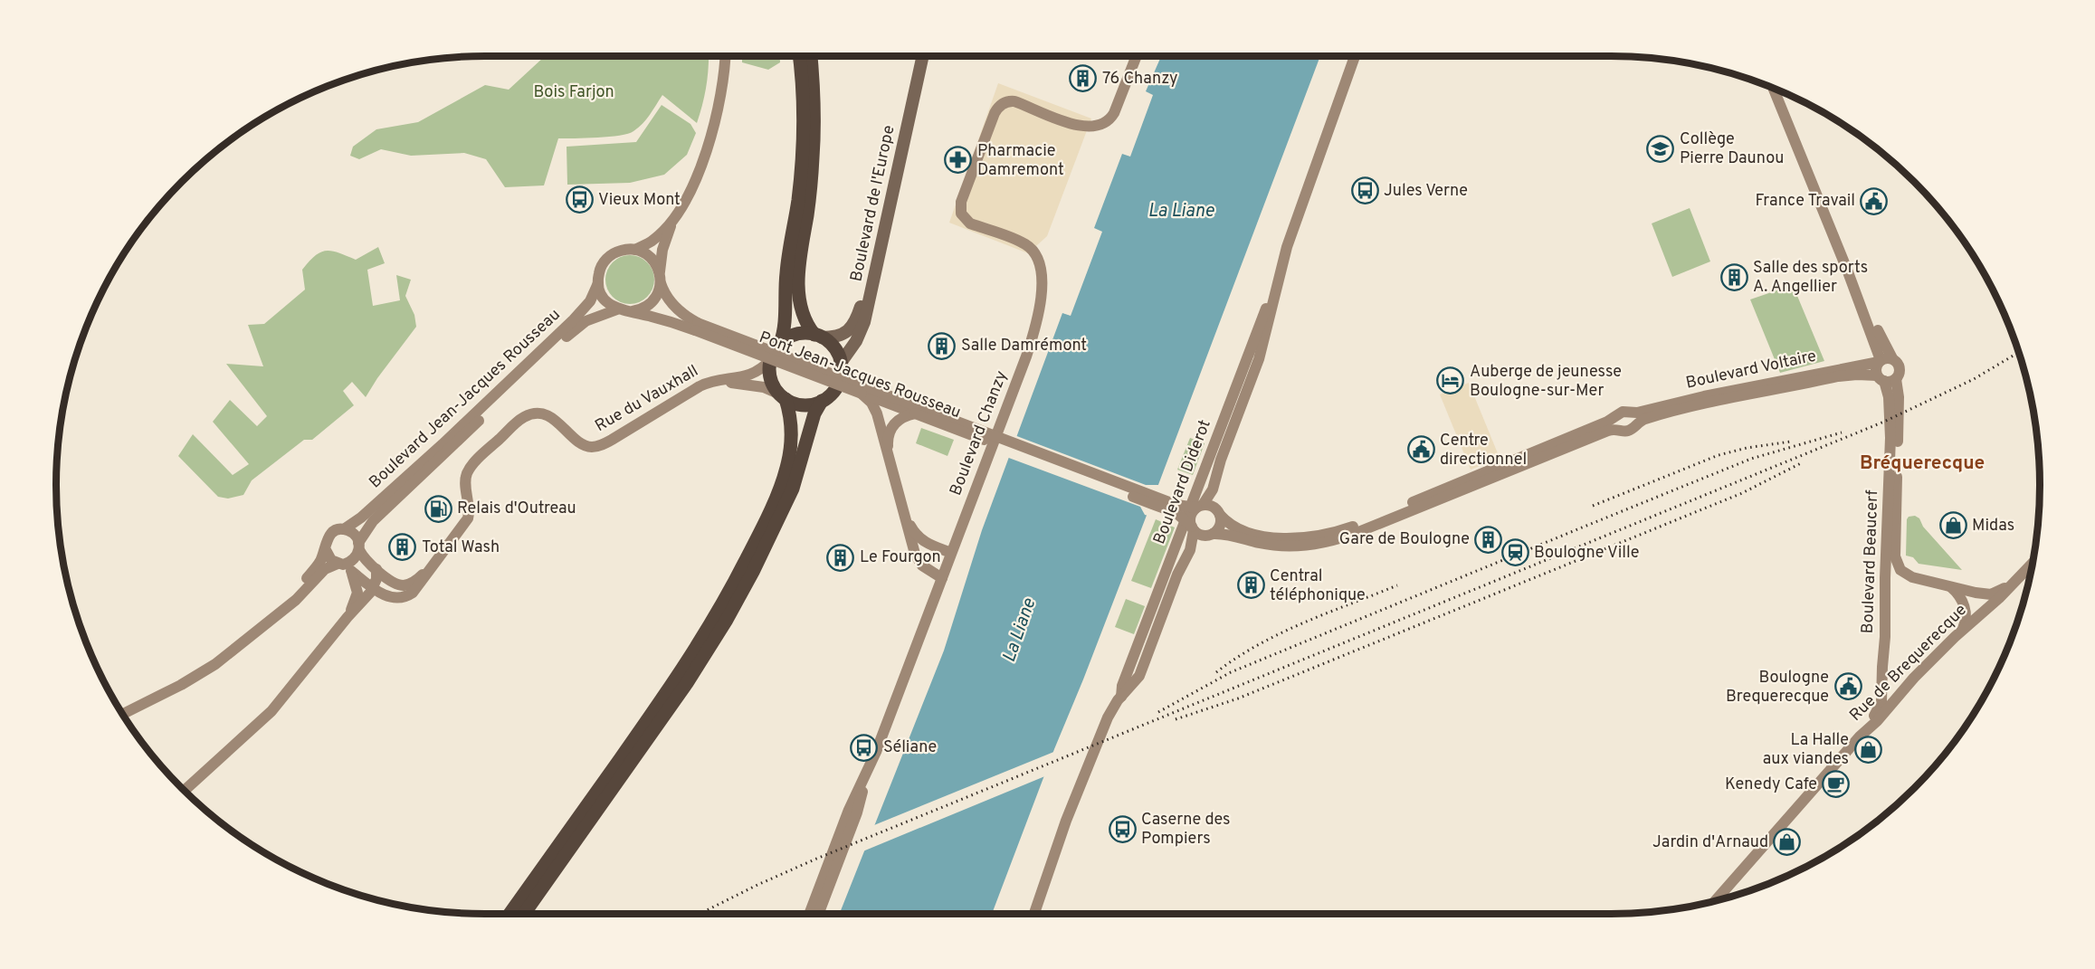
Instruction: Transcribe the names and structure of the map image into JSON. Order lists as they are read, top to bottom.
{
  "streets": {
    "main road": ["Boulevard de l'Europe"],
    "street": [
      "Boulevard Voltaire",
      "Pont Jean-Jacques Rousseau",
      "Boulevard Jean-Jacques Rousseau",
      "Rue du Vauxhall",
      "Boulevard Chanzy",
      "Boulevard Diderot",
      "Boulevard Beaucerf",
      "Rue de Brequerecque"
    ]
  },
  "crossings": [
    ["Boulevard de l'Europe", "Rue du Vauxhall"],
    ["Boulevard Voltaire", "Pont Jean-Jacques Rousseau"],
    ["Boulevard Voltaire", "Boulevard Diderot"],
    ["Boulevard Voltaire", "Boulevard Beaucerf"],
    ["Pont Jean-Jacques Rousseau", "Boulevard Diderot"],
    ["Boulevard Jean-Jacques Rousseau", "Rue du Vauxhall"],
    ["Boulevard Beaucerf", "Rue de Brequerecque"]
  ],
  "districts": ["Bréquerecque"],
  "water": ["La Liane"],
  "parks": ["Bois Farjon"],
  "places": {
    "building": [
      "76 Chanzy",
      "Salle des sports A. Angellier",
      "Salle Damrémont",
      "Gare de Boulogne",
      "Total Wash",
      "Le Fourgon",
      "Central téléphonique"
    ],
    "school or university": ["Collège Pierre Daunou"],
    "pharmacy": ["Pharmacie Damremont"],
    "bus stop": [
      "Jules Verne",
      "Vieux Mont",
      "Séliane",
      "Caserne des Pompiers"
    ],
    "public building": ["France Travail", "Centre directionnel", "Boulogne Brequerecque"],
    "hotel": ["Auberge de jeunesse Boulogne-sur-Mer"],
    "fuel station": ["Relais d'Outreau"],
    "shop": ["Midas", "La Halle aux viandes", "Jardin d'Arnaud"],
    "station": ["Boulogne Ville"],
    "cafe": ["Kenedy Cafe"]
  }
}
